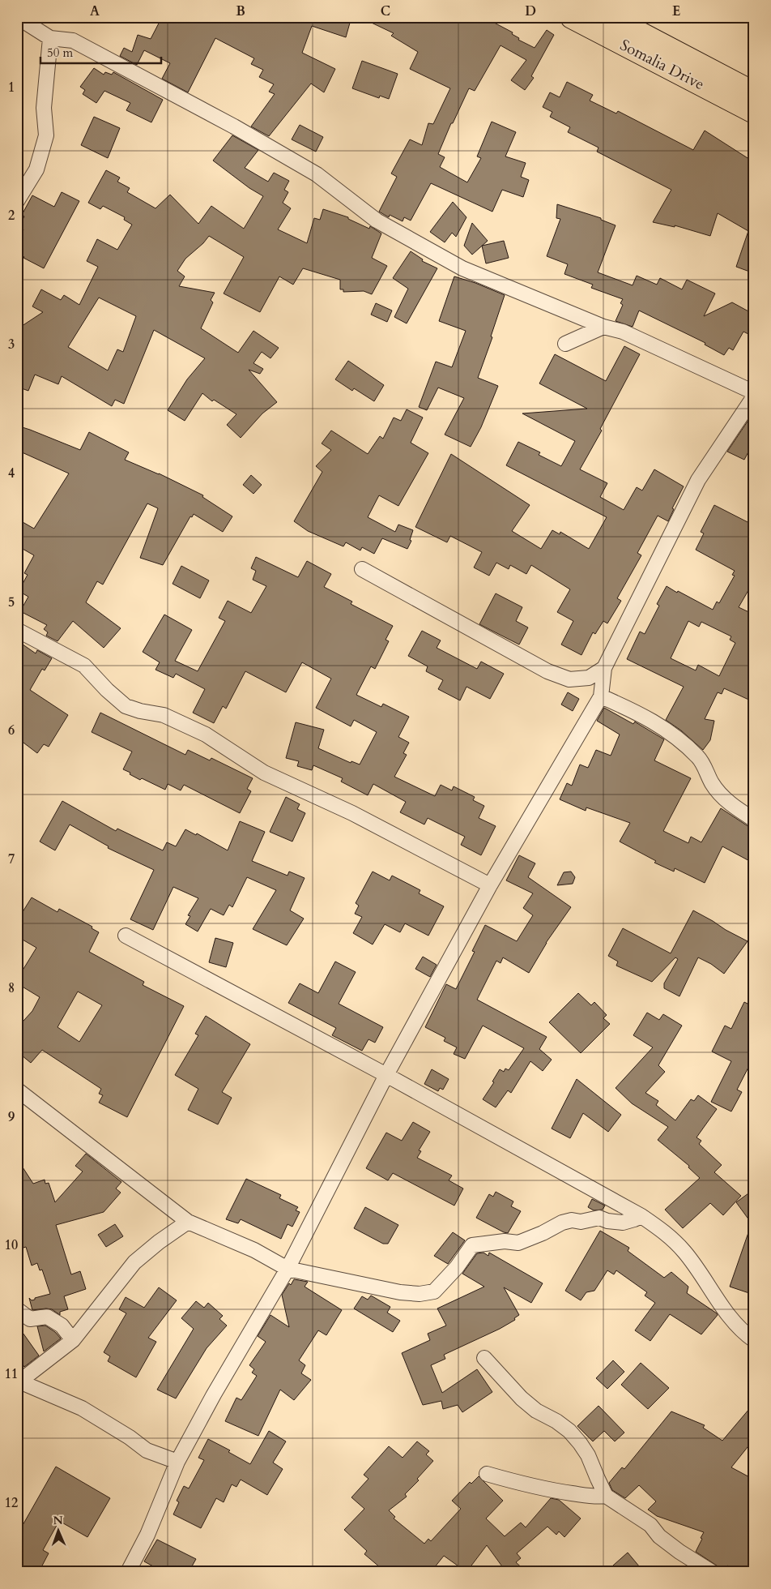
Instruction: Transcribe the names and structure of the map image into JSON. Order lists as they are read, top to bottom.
{
  "streets": {
    "main road": ["Somalia Drive"]
  },
  "scale_bar": "50 m",
  "north": "top",
  "grid": {
    "columns": [
      "A",
      "B",
      "C",
      "D",
      "E"
    ],
    "rows": [
      "1",
      "2",
      "3",
      "4",
      "5",
      "6",
      "7",
      "8",
      "9",
      "10",
      "11",
      "12"
    ]
  }
}
